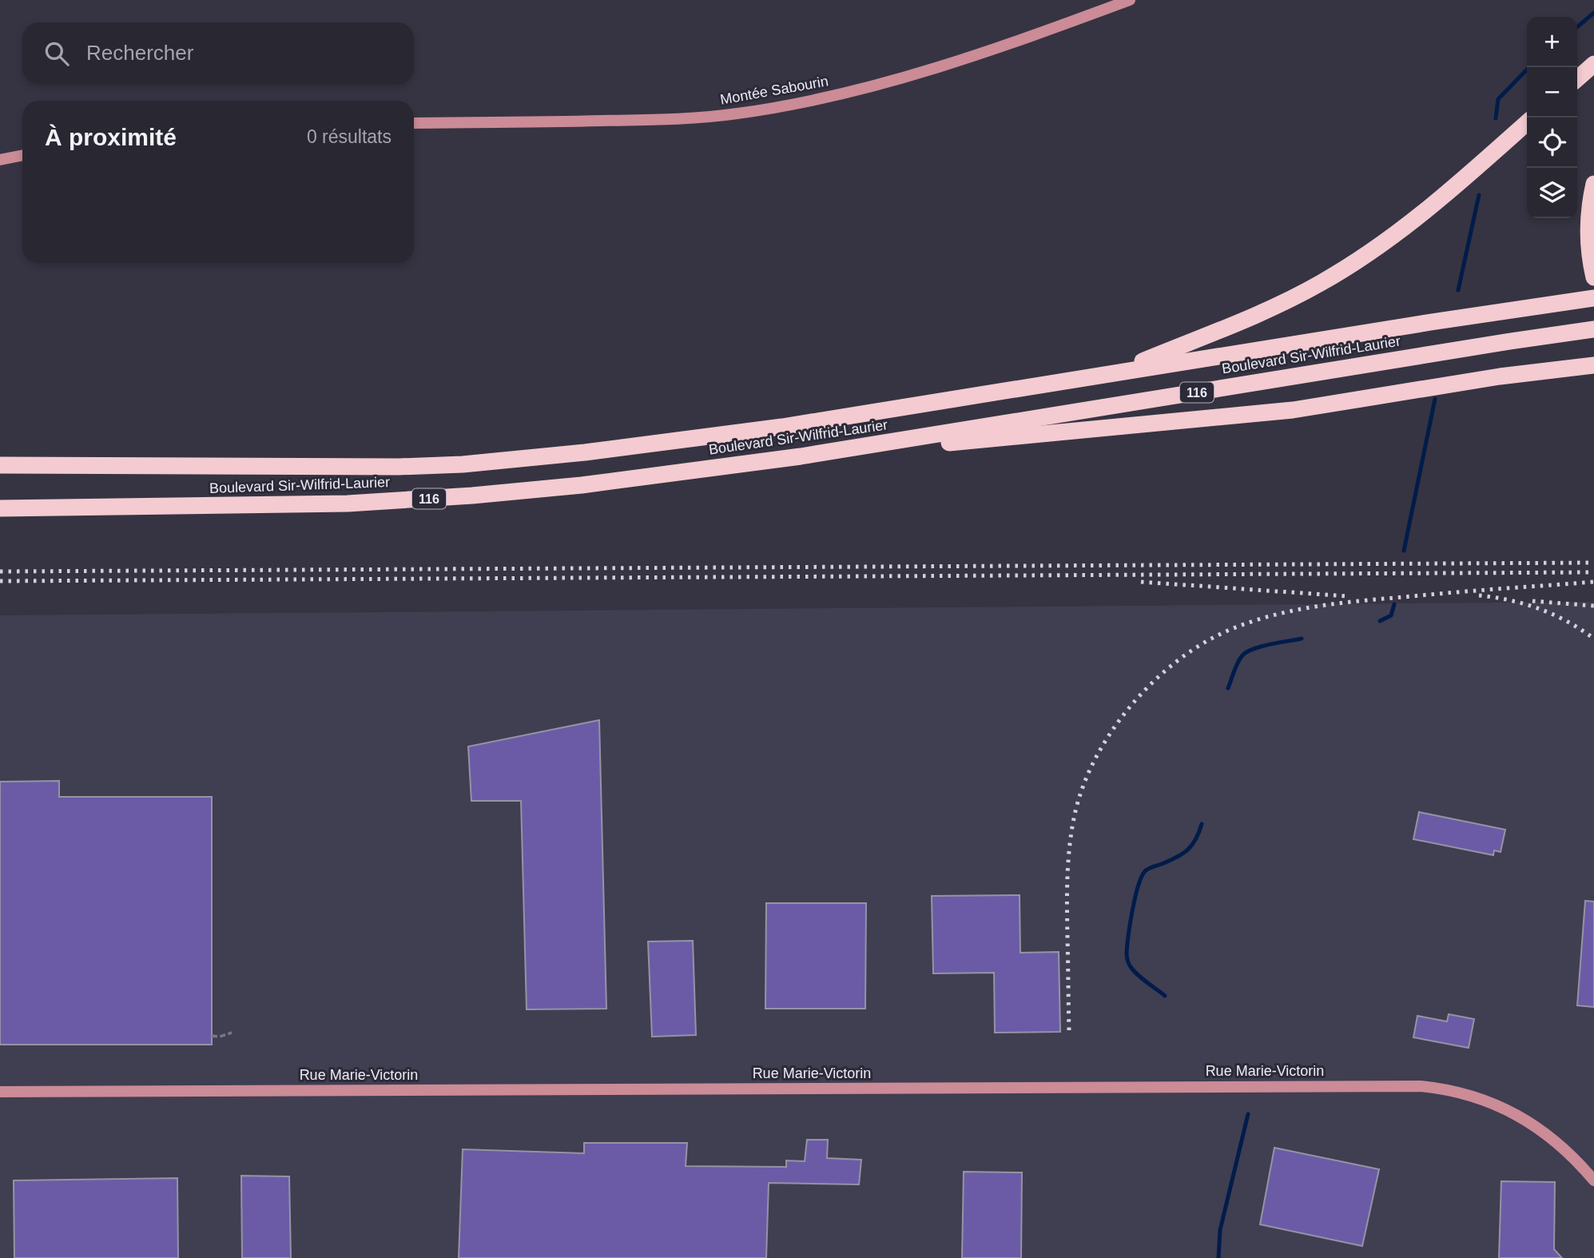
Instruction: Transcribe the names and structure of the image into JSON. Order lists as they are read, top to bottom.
{
  "streets": {
    "highway": ["Boulevard Sir-Wilfrid-Laurier", "116"],
    "street": ["Montée Sabourin", "Rue Marie-Victorin"]
  },
  "page": {
    "map_buttons": ["+", "−"],
    "search": "Rechercher",
    "heading": ["À proximité", "0 résultats"]
  }
}
